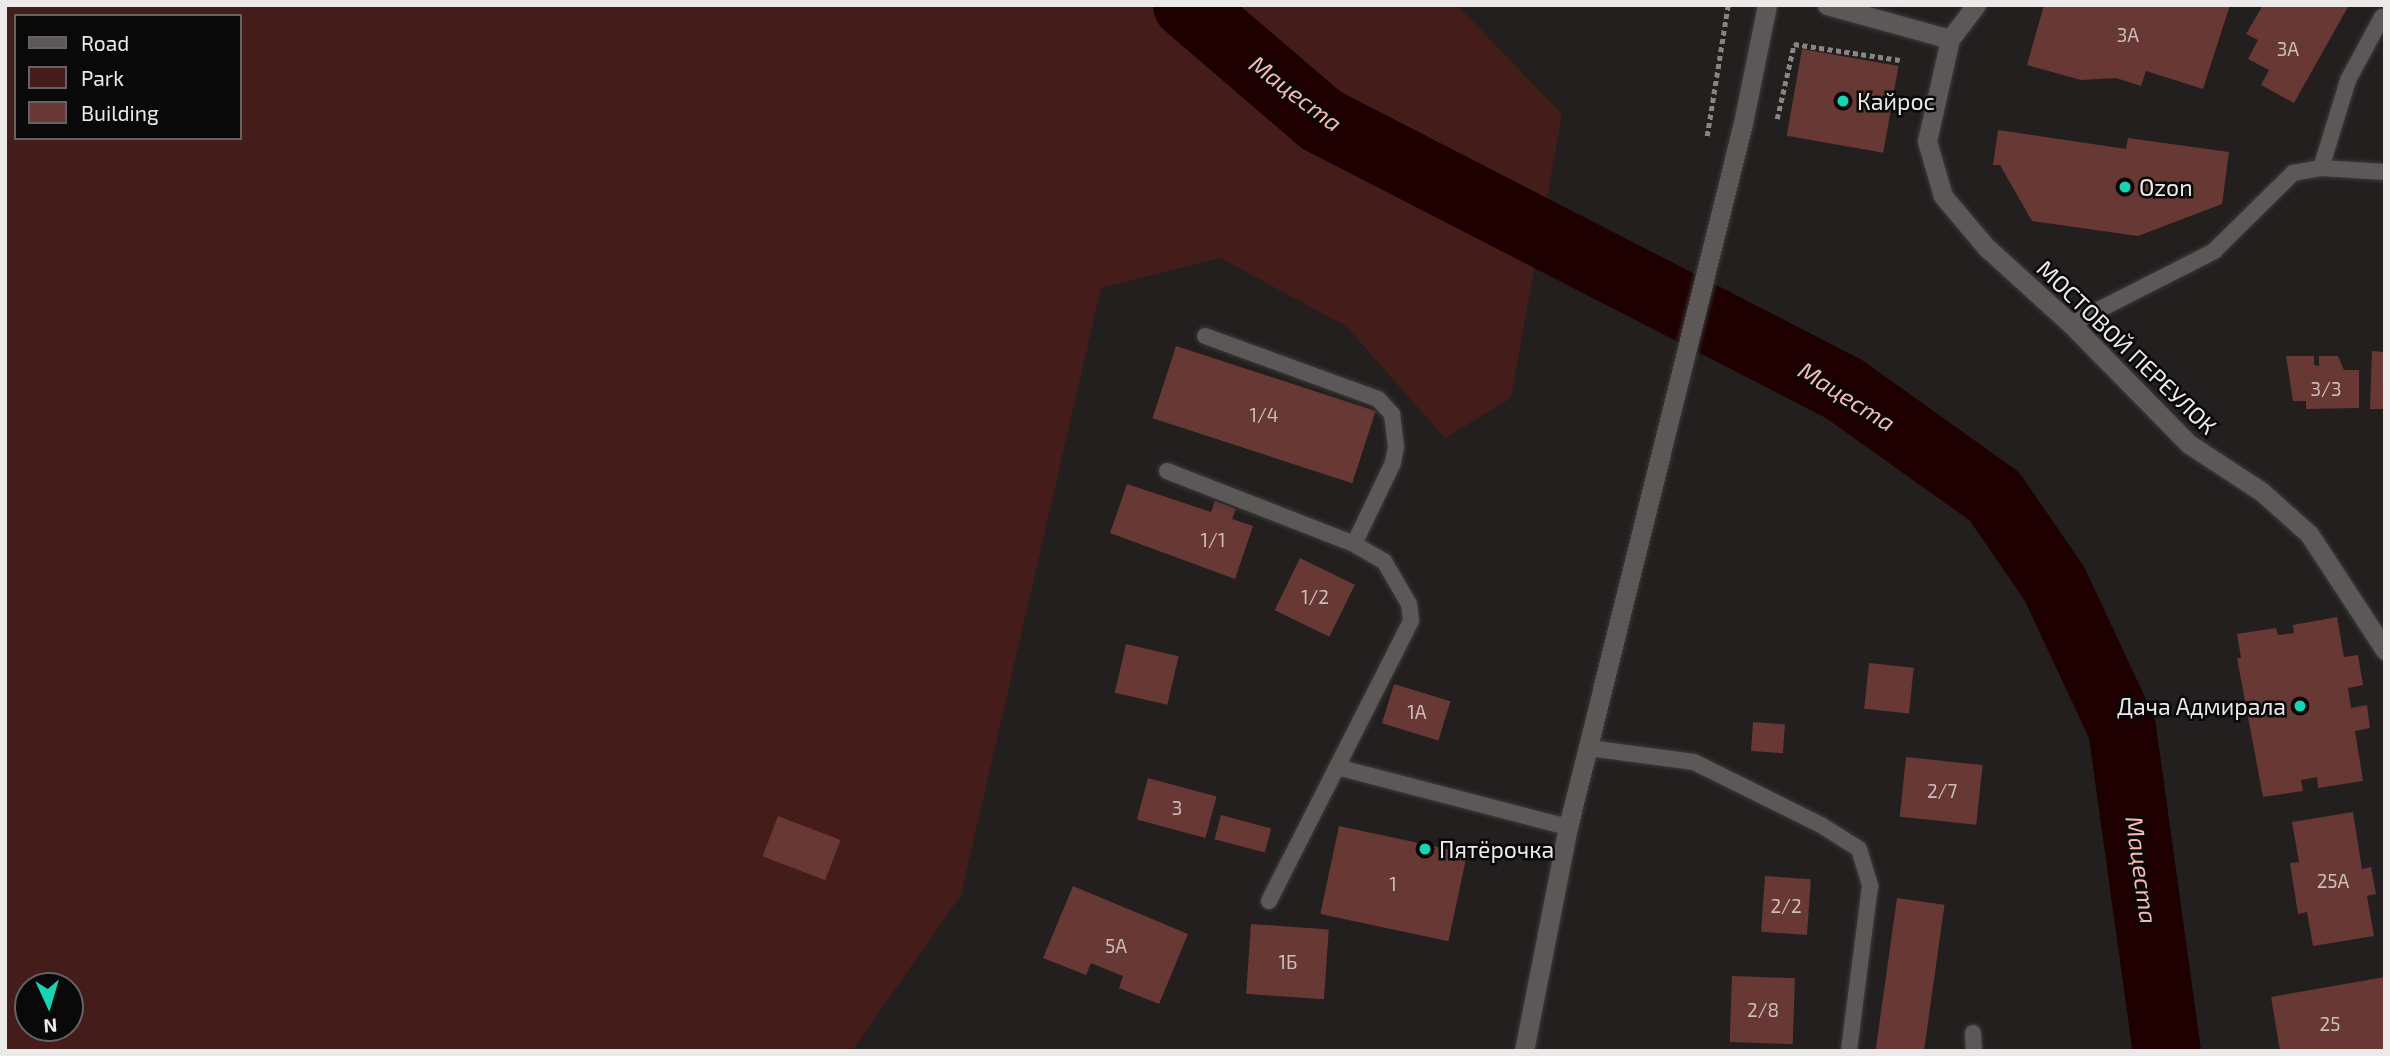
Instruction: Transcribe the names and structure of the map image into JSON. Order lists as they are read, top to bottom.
{
  "streets": {
    "street": ["МОСТОВОЙ ПЕРЕУЛОК"]
  },
  "water": ["Мацеста"],
  "places": [
    "Кайрос",
    "Ozon",
    "Дача Адмирала",
    "Пятёрочка"
  ],
  "house_numbers": [
    "3А",
    "3А",
    "3/3",
    "1/4",
    "1/1",
    "1/2",
    "1А",
    "2/7",
    "3",
    "25А",
    "1",
    "2/2",
    "5А",
    "1Б",
    "2/8",
    "25"
  ],
  "legend": ["Road", "Park", "Building"],
  "north": "bottom"
}
